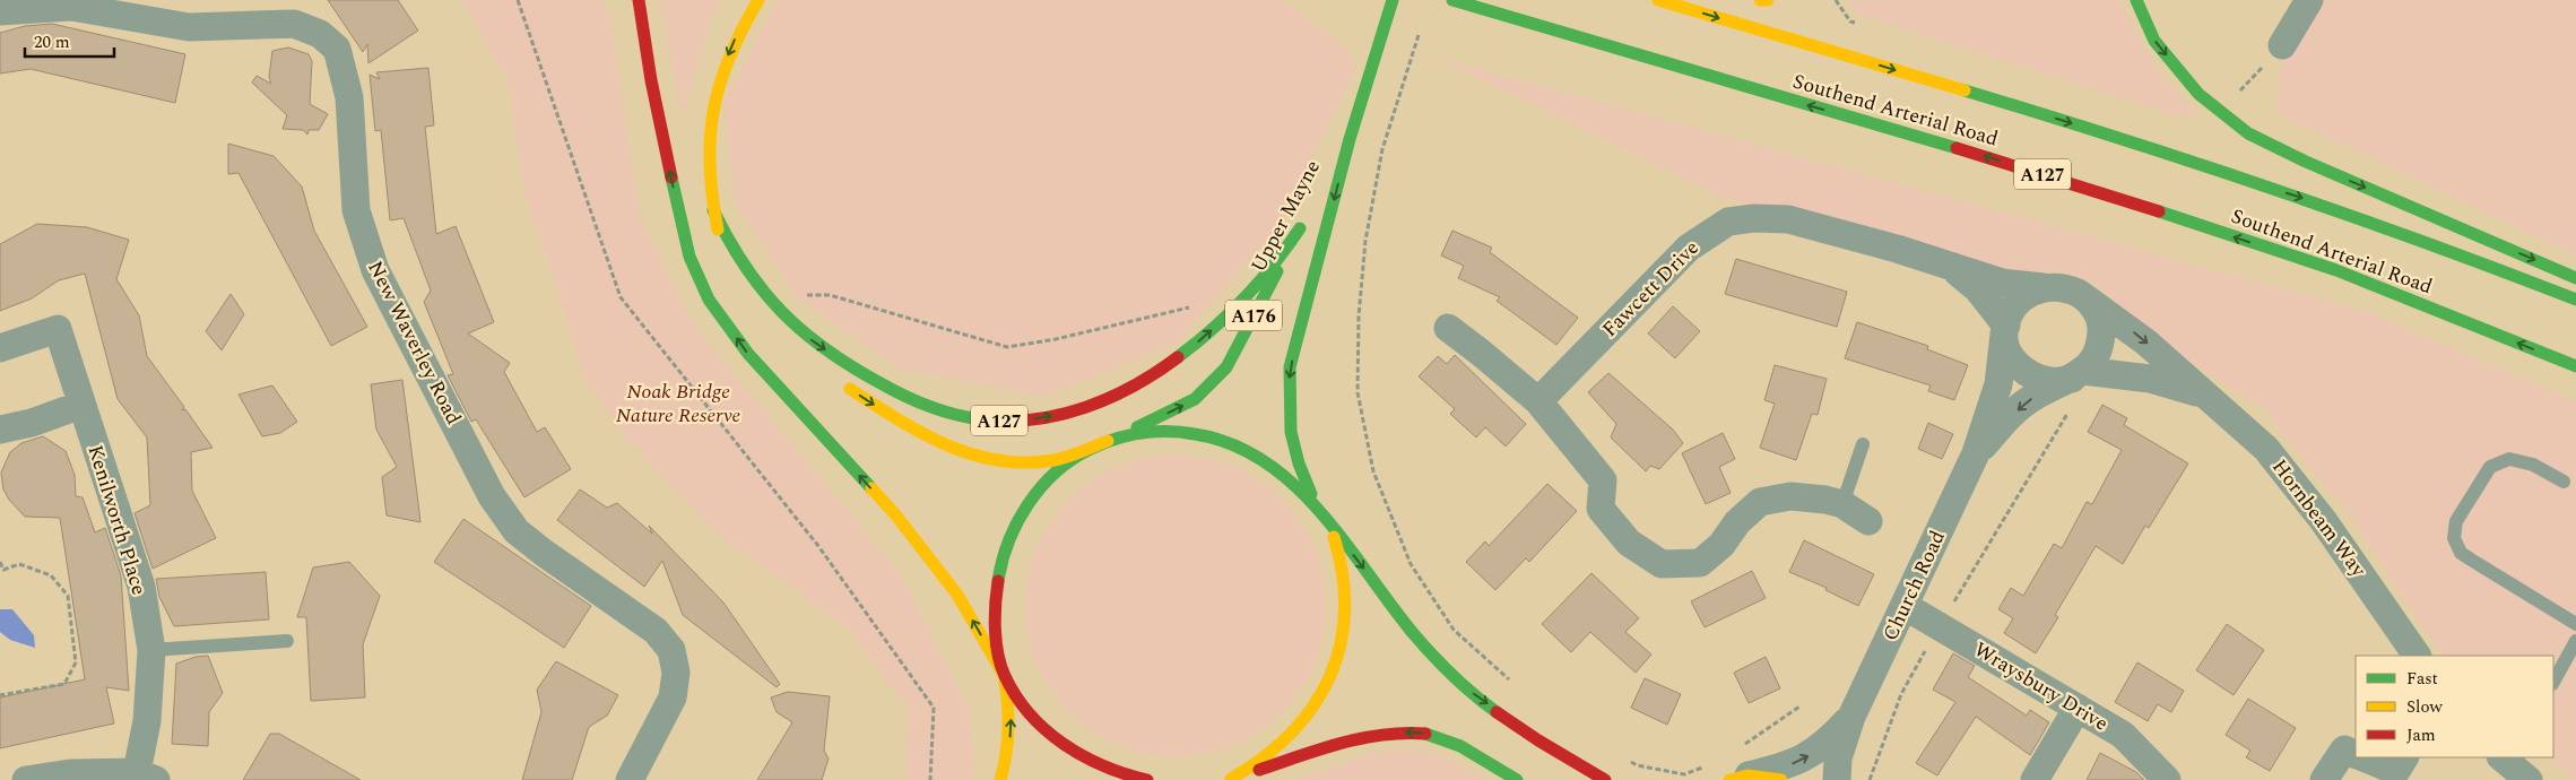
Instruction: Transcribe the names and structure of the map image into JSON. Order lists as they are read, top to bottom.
{
  "streets": {
    "main road": [
      "Southend Arterial Road",
      "A127",
      "Upper Mayne",
      "A176"
    ],
    "street": [
      "Fawcett Drive",
      "New Waverley Road",
      "Hornbeam Way",
      "Kenilworth Place",
      "Church Road",
      "Wraysbury Drive"
    ]
  },
  "crossings": [
    ["A127", "Upper Mayne"],
    ["Upper Mayne", "A176"],
    ["Fawcett Drive", "Hornbeam Way"],
    ["Fawcett Drive", "Church Road"],
    ["Hornbeam Way", "Church Road"],
    ["Church Road", "Wraysbury Drive"]
  ],
  "parks": ["Noak Bridge Nature Reserve"],
  "legend": ["Fast", "Slow", "Jam"],
  "scale_bar": "20 m"
}
